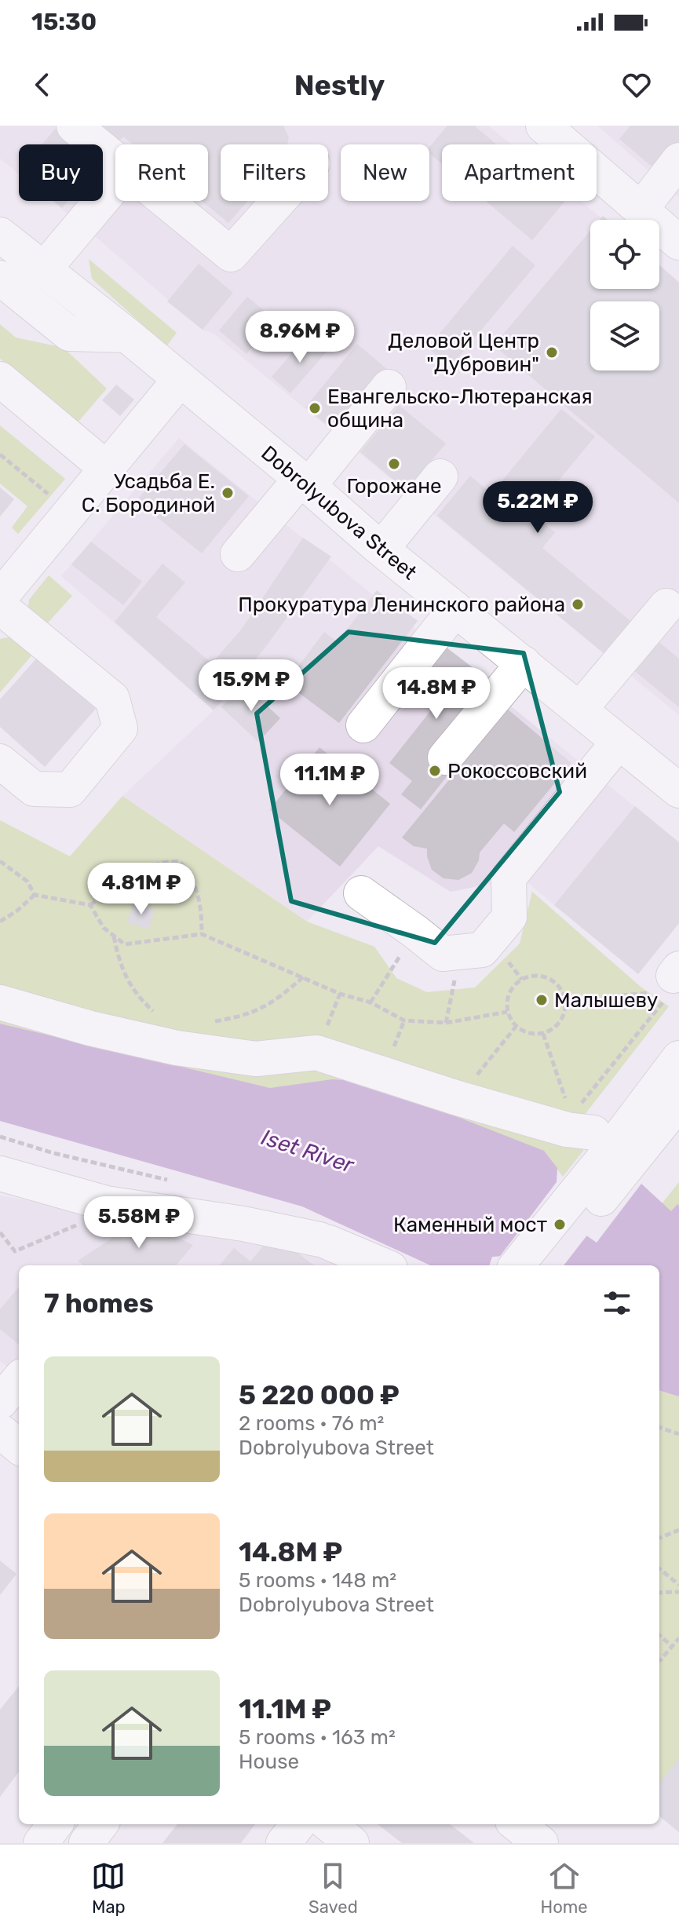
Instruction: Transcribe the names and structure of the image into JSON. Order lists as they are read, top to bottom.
{
  "streets": {
    "street": ["Dobrolyubova Street"]
  },
  "water": ["Iset River"],
  "places": [
    "Деловой Центр \"Дубровин\"",
    "Евангельско-Лютеранская община",
    "Горожане",
    "Усадьба Е. С. Бородиной",
    "Прокуратура Ленинского района",
    "Рокоссовский",
    "Малышеву",
    "Каменный мост"
  ],
  "page": {
    "status": "15:30",
    "header": "Nestly",
    "chip": [
      "Buy",
      "Rent",
      "Filters",
      "New",
      "Apartment"
    ],
    "price": [
      "8.96M ₽",
      "5.22M ₽",
      "15.9M ₽",
      "14.8M ₽",
      "11.1M ₽",
      "4.81M ₽",
      "5.58M ₽"
    ],
    "heading": "7 homes",
    "list": [
      {
        "name": "5 220 000 ₽",
        "note": "2 rooms · 76 m² · Dobrolyubova Street"
      },
      {
        "name": "14.8M ₽",
        "note": "5 rooms · 148 m² · Dobrolyubova Street"
      },
      {
        "name": "11.1M ₽",
        "note": "5 rooms · 163 m² · House"
      }
    ],
    "tabs": ["Map", "Saved", "Home"]
  }
}
